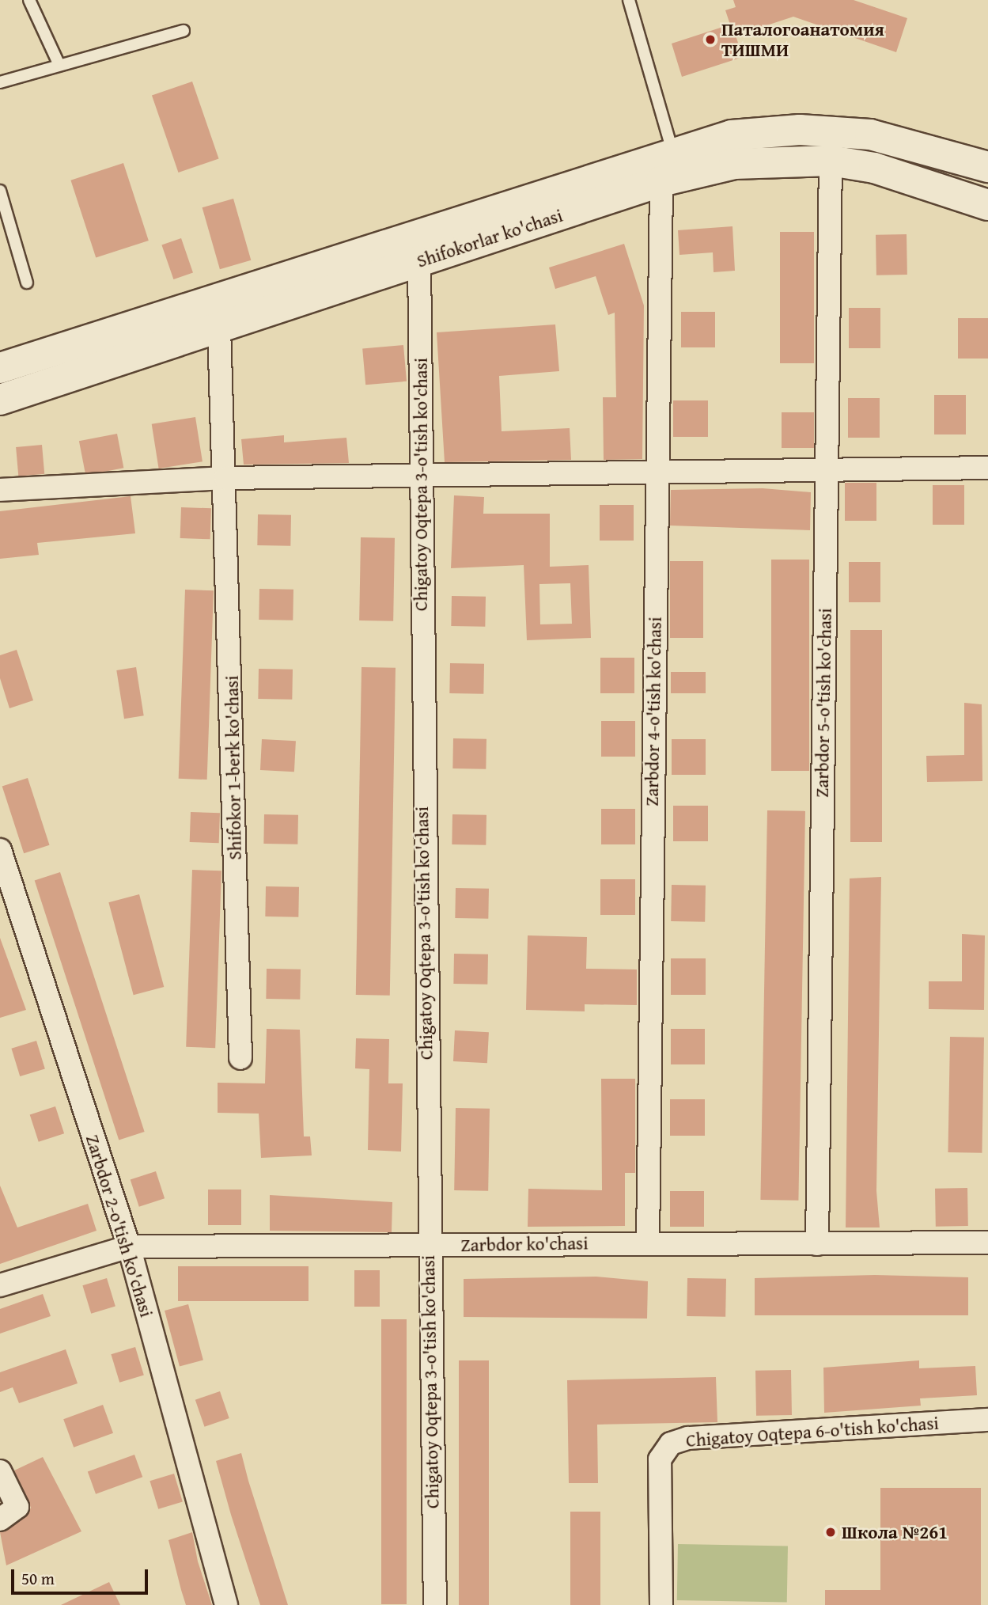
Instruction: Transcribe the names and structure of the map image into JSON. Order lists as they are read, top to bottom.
{
  "streets": {
    "main road": ["Shifokorlar ko'chasi"],
    "street": [
      "Chigatoy Oqtepa 3-o'tish ko'chasi",
      "Zarbdor 5-o'tish ko'chasi",
      "Zarbdor 4-o'tish ko'chasi",
      "Shifokor 1-berk ko'chasi",
      "Zarbdor 2-o'tish ko'chasi",
      "Zarbdor ko'chasi",
      "Chigatoy Oqtepa 6-o'tish ko'chasi"
    ]
  },
  "crossings": [
    ["Shifokorlar ko'chasi", "Chigatoy Oqtepa 3-o'tish ko'chasi"],
    ["Shifokorlar ko'chasi", "Zarbdor 5-o'tish ko'chasi"],
    ["Shifokorlar ko'chasi", "Zarbdor 4-o'tish ko'chasi"],
    ["Shifokorlar ko'chasi", "Shifokor 1-berk ko'chasi"],
    ["Chigatoy Oqtepa 3-o'tish ko'chasi", "Zarbdor ko'chasi"],
    ["Zarbdor 5-o'tish ko'chasi", "Zarbdor ko'chasi"],
    ["Zarbdor 4-o'tish ko'chasi", "Zarbdor ko'chasi"],
    ["Zarbdor 2-o'tish ko'chasi", "Zarbdor ko'chasi"]
  ],
  "places": ["Паталогоанатомия ТИШМИ", "Школа №261"],
  "scale_bar": "50 m"
}
